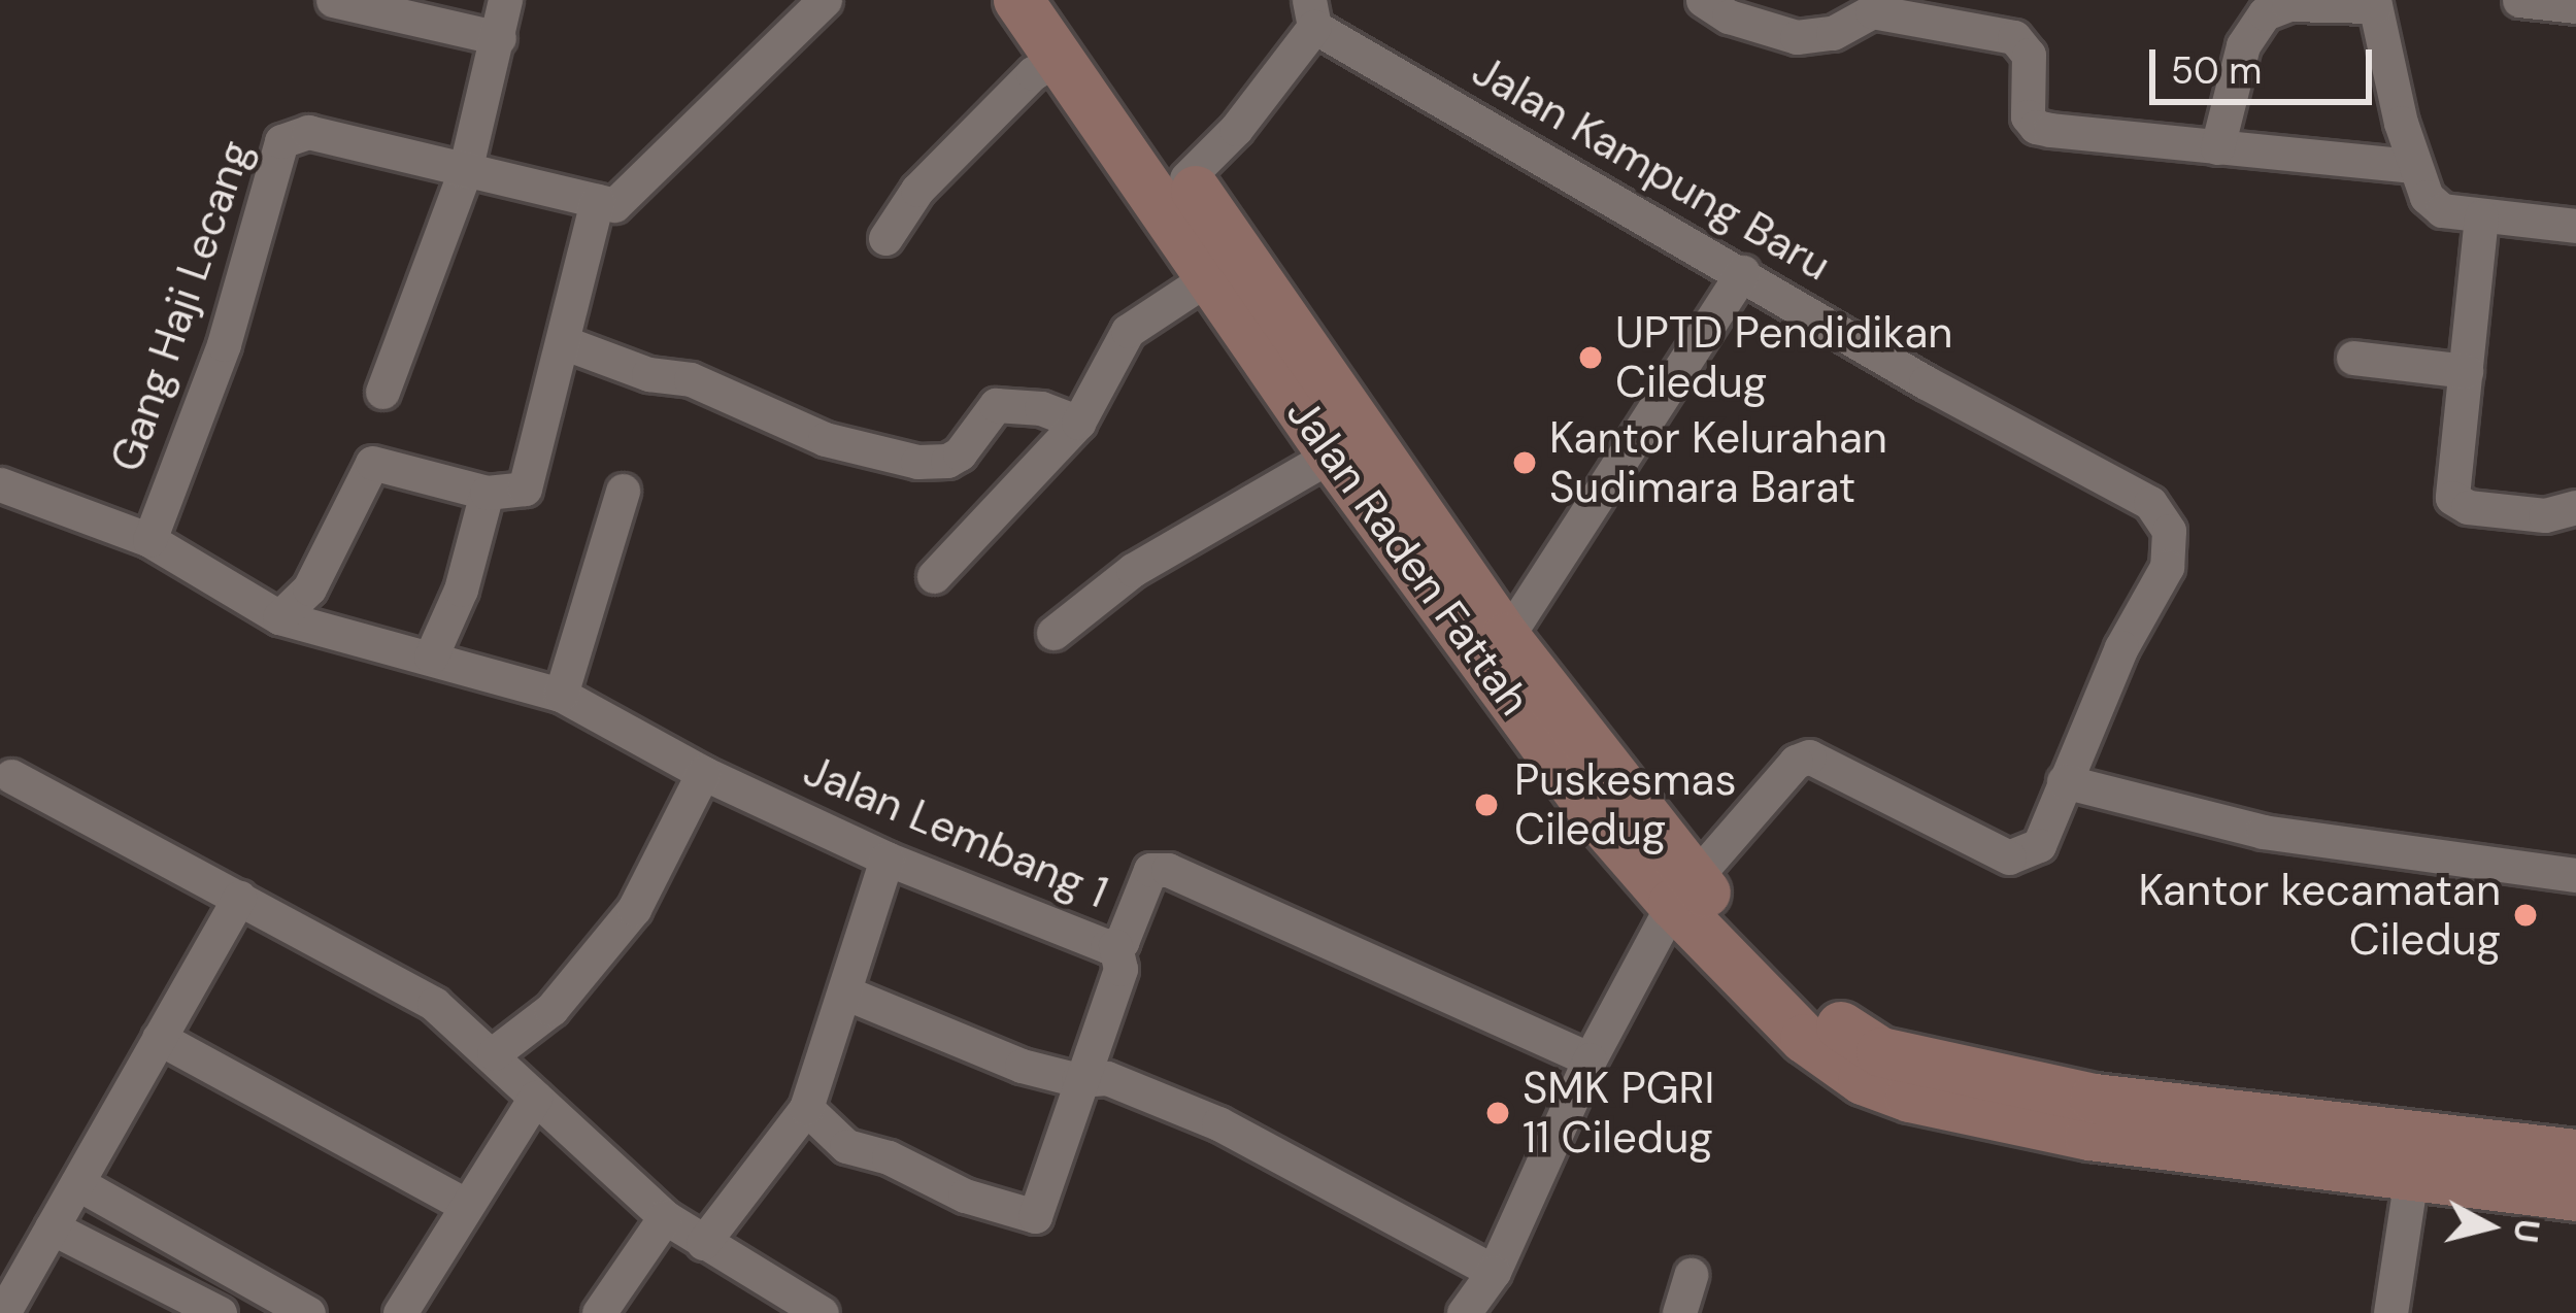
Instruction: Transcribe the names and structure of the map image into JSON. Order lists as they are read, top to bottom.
{
  "streets": {
    "main road": ["Jalan Raden Fattah"],
    "street": ["Jalan Kampung Baru", "Gang Haji Lecang", "Jalan Lembang 1"]
  },
  "crossings": [
    ["Gang Haji Lecang", "Jalan Lembang 1"]
  ],
  "places": [
    "UPTD Pendidikan Ciledug",
    "Kantor Kelurahan Sudimara Barat",
    "Puskesmas Ciledug",
    "Kantor kecamatan Ciledug",
    "SMK PGRI 11 Ciledug"
  ],
  "scale_bar": "50 m",
  "north": "right"
}
